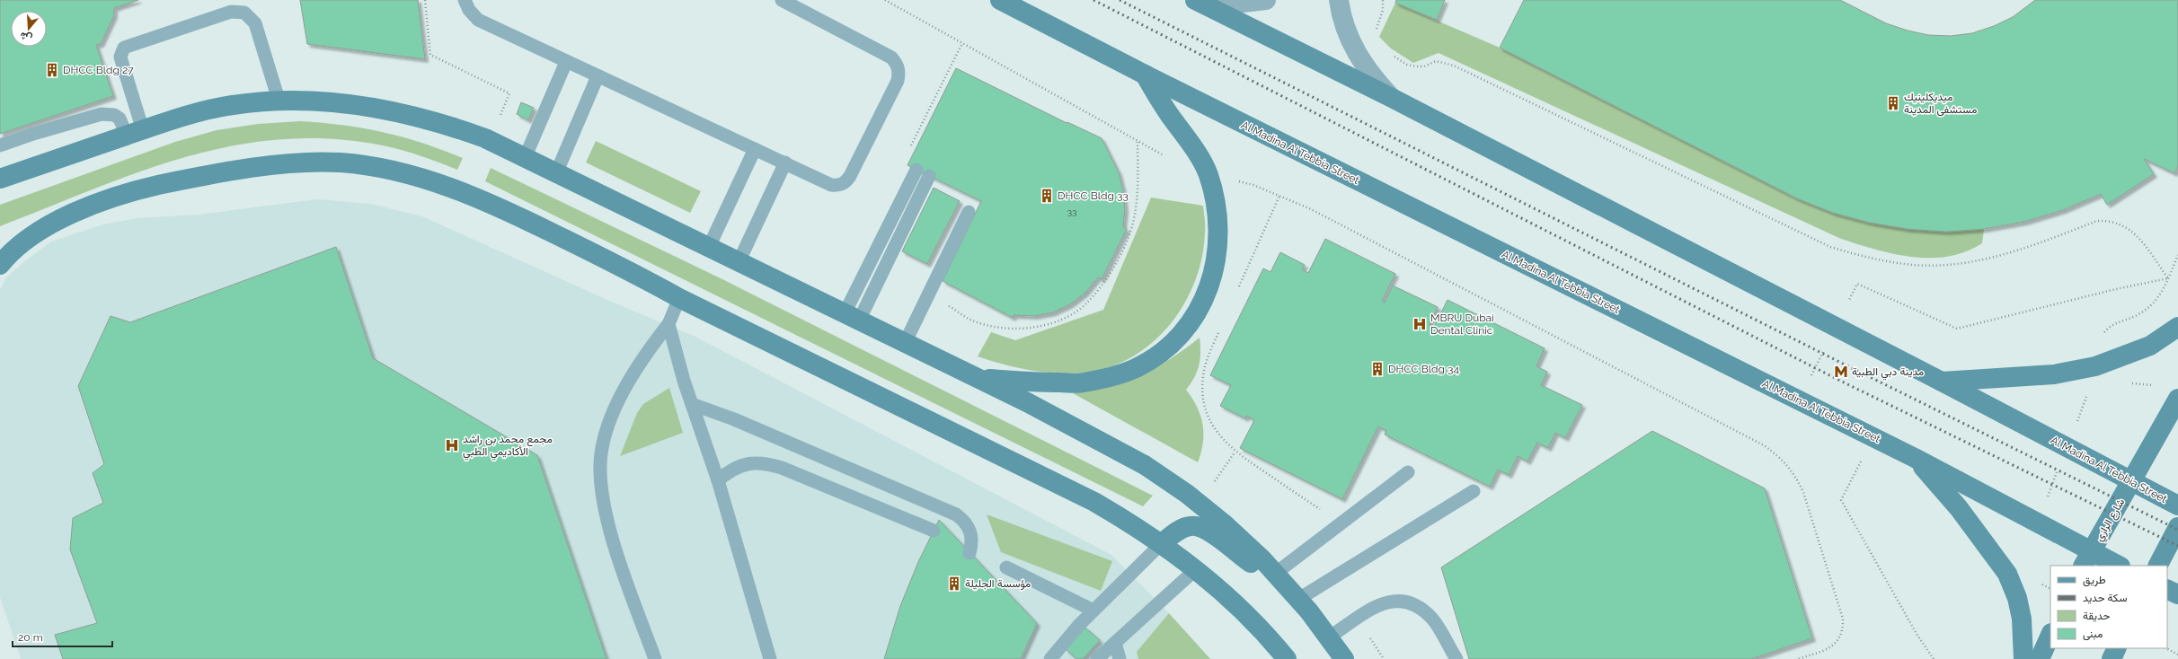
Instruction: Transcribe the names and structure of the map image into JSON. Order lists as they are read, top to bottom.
{
  "streets": {
    "street": ["Al Madina Al Tebbia Street", "شارع الرازي"]
  },
  "crossings": [
    ["Al Madina Al Tebbia Street", "شارع الرازي"]
  ],
  "places": {
    "building": [
      "DHCC Bldg 27",
      "ميديكلينيك مستشفى المدينة",
      "DHCC Bldg 33",
      "DHCC Bldg 34",
      "مؤسسة الجليلة"
    ],
    "hospital": ["MBRU Dubai Dental Clinic", "مجمع محمد بن راشد الأكاديمي الطبي"],
    "metro station": ["مدينة دبي الطبية"]
  },
  "house_numbers": ["33"],
  "legend": [
    "طريق",
    "سكة حديد",
    "حديقة",
    "مبنى"
  ],
  "scale_bar": "20 m",
  "north": "bottom"
}
